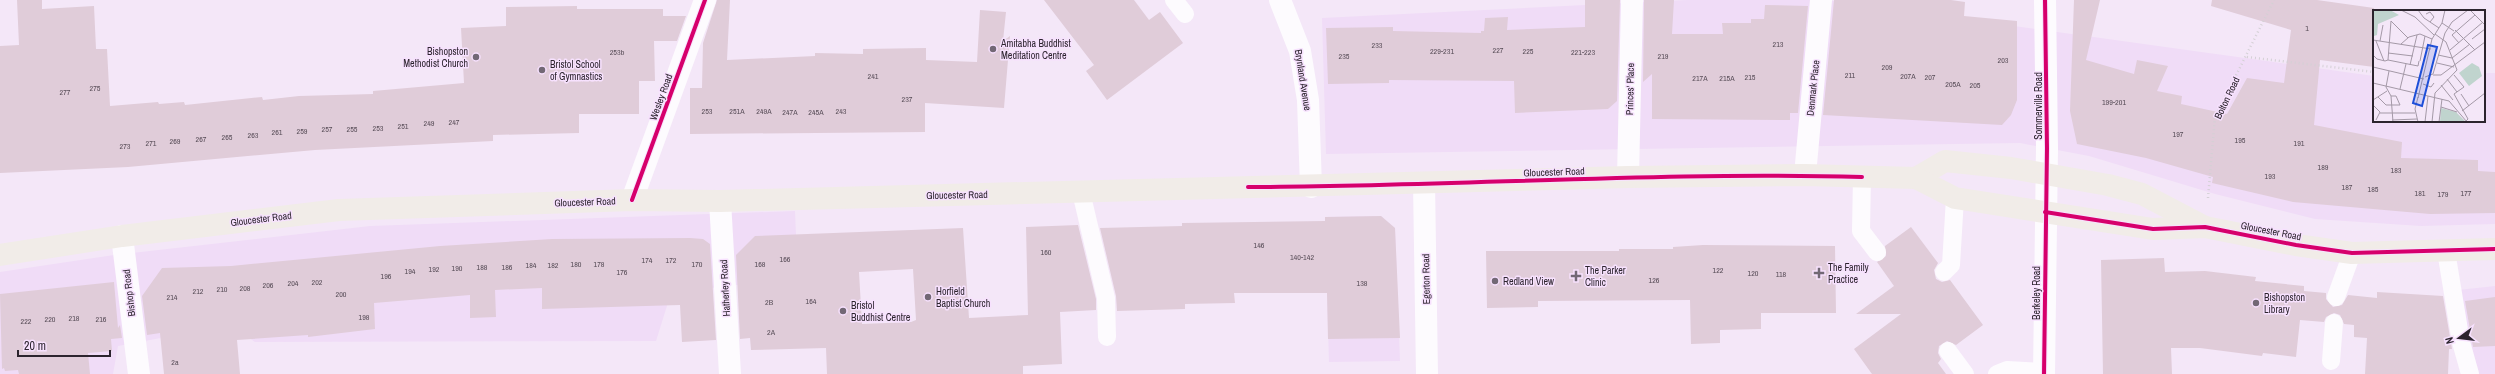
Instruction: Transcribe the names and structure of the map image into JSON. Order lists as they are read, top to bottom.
{
  "streets": {
    "main road": ["Gloucester Road"],
    "street": [
      "Brynland Avenue",
      "Denmark Place",
      "Princes' Place",
      "Wesley Road",
      "Sommerville Road",
      "Egerton Road",
      "Hatherley Road",
      "Bishop Road",
      "Berkeley Road"
    ],
    "path": ["Bolton Road"]
  },
  "crossings": [
    ["Brynland Avenue", "Gloucester Road"],
    ["Denmark Place", "Gloucester Road"],
    ["Princes' Place", "Gloucester Road"],
    ["Wesley Road", "Gloucester Road"],
    ["Bolton Road", "Gloucester Road"],
    ["Sommerville Road", "Gloucester Road"],
    ["Sommerville Road", "Berkeley Road"],
    ["Gloucester Road", "Egerton Road"],
    ["Gloucester Road", "Hatherley Road"],
    ["Gloucester Road", "Bishop Road"],
    ["Gloucester Road", "Berkeley Road"]
  ],
  "places": {
    "other": [
      "Amitabha Buddhist Meditation Centre",
      "Bishopston Methodist Church",
      "Bristol School of Gymnastics",
      "Redland View",
      "Horfield Baptist Church",
      "Bishopston Library",
      "Bristol Buddhist Centre"
    ],
    "health": ["The Family Practice", "The Parker Clinic"]
  },
  "house_numbers": [
    "1",
    "213",
    "233",
    "227",
    "229-231",
    "225",
    "253b",
    "221-223",
    "235",
    "219",
    "203",
    "209",
    "211",
    "241",
    "207A",
    "215",
    "207",
    "217A",
    "215A",
    "205A",
    "205",
    "275",
    "277",
    "237",
    "199-201",
    "253",
    "251A",
    "249A",
    "243",
    "247A",
    "245A",
    "247",
    "249",
    "251",
    "253",
    "257",
    "255",
    "259",
    "261",
    "197",
    "263",
    "265",
    "267",
    "195",
    "269",
    "271",
    "191",
    "273",
    "189",
    "183",
    "193",
    "187",
    "185",
    "181",
    "177",
    "179",
    "146",
    "160",
    "140-142",
    "166",
    "174",
    "172",
    "180",
    "178",
    "170",
    "168",
    "184",
    "182",
    "188",
    "186",
    "190",
    "192",
    "122",
    "194",
    "176",
    "120",
    "118",
    "196",
    "126",
    "202",
    "204",
    "138",
    "206",
    "208",
    "210",
    "212",
    "200",
    "214",
    "164",
    "2B",
    "198",
    "218",
    "220",
    "216",
    "222",
    "2A",
    "2a"
  ],
  "scale_bar": "20 m",
  "north": "left"
}
